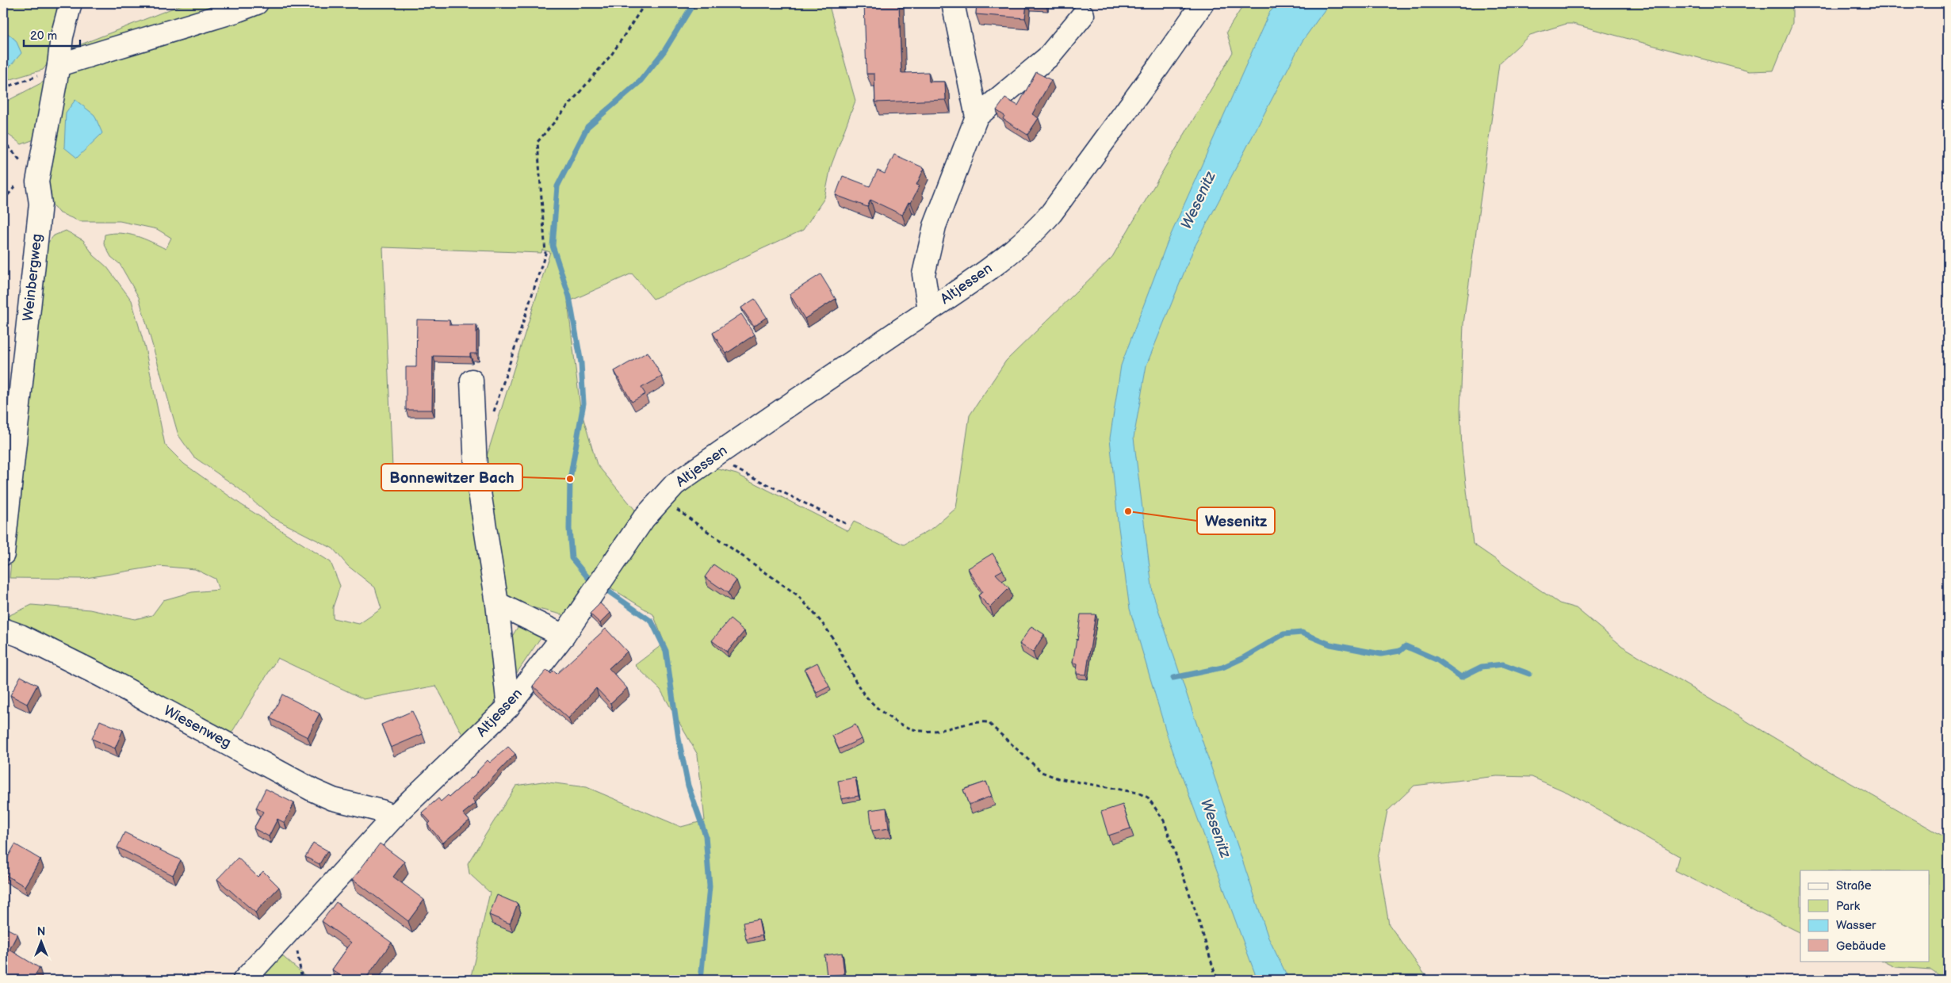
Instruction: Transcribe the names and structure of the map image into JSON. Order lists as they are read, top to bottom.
{
  "streets": {
    "street": ["Weinbergweg", "Altjessen", "Wiesenweg"]
  },
  "crossings": [
    ["Altjessen", "Wiesenweg"]
  ],
  "water": ["Wesenitz"],
  "places": ["Bonnewitzer Bach", "Wesenitz"],
  "legend": [
    "Straße",
    "Park",
    "Wasser",
    "Gebäude"
  ],
  "scale_bar": "20 m",
  "north": "top"
}
